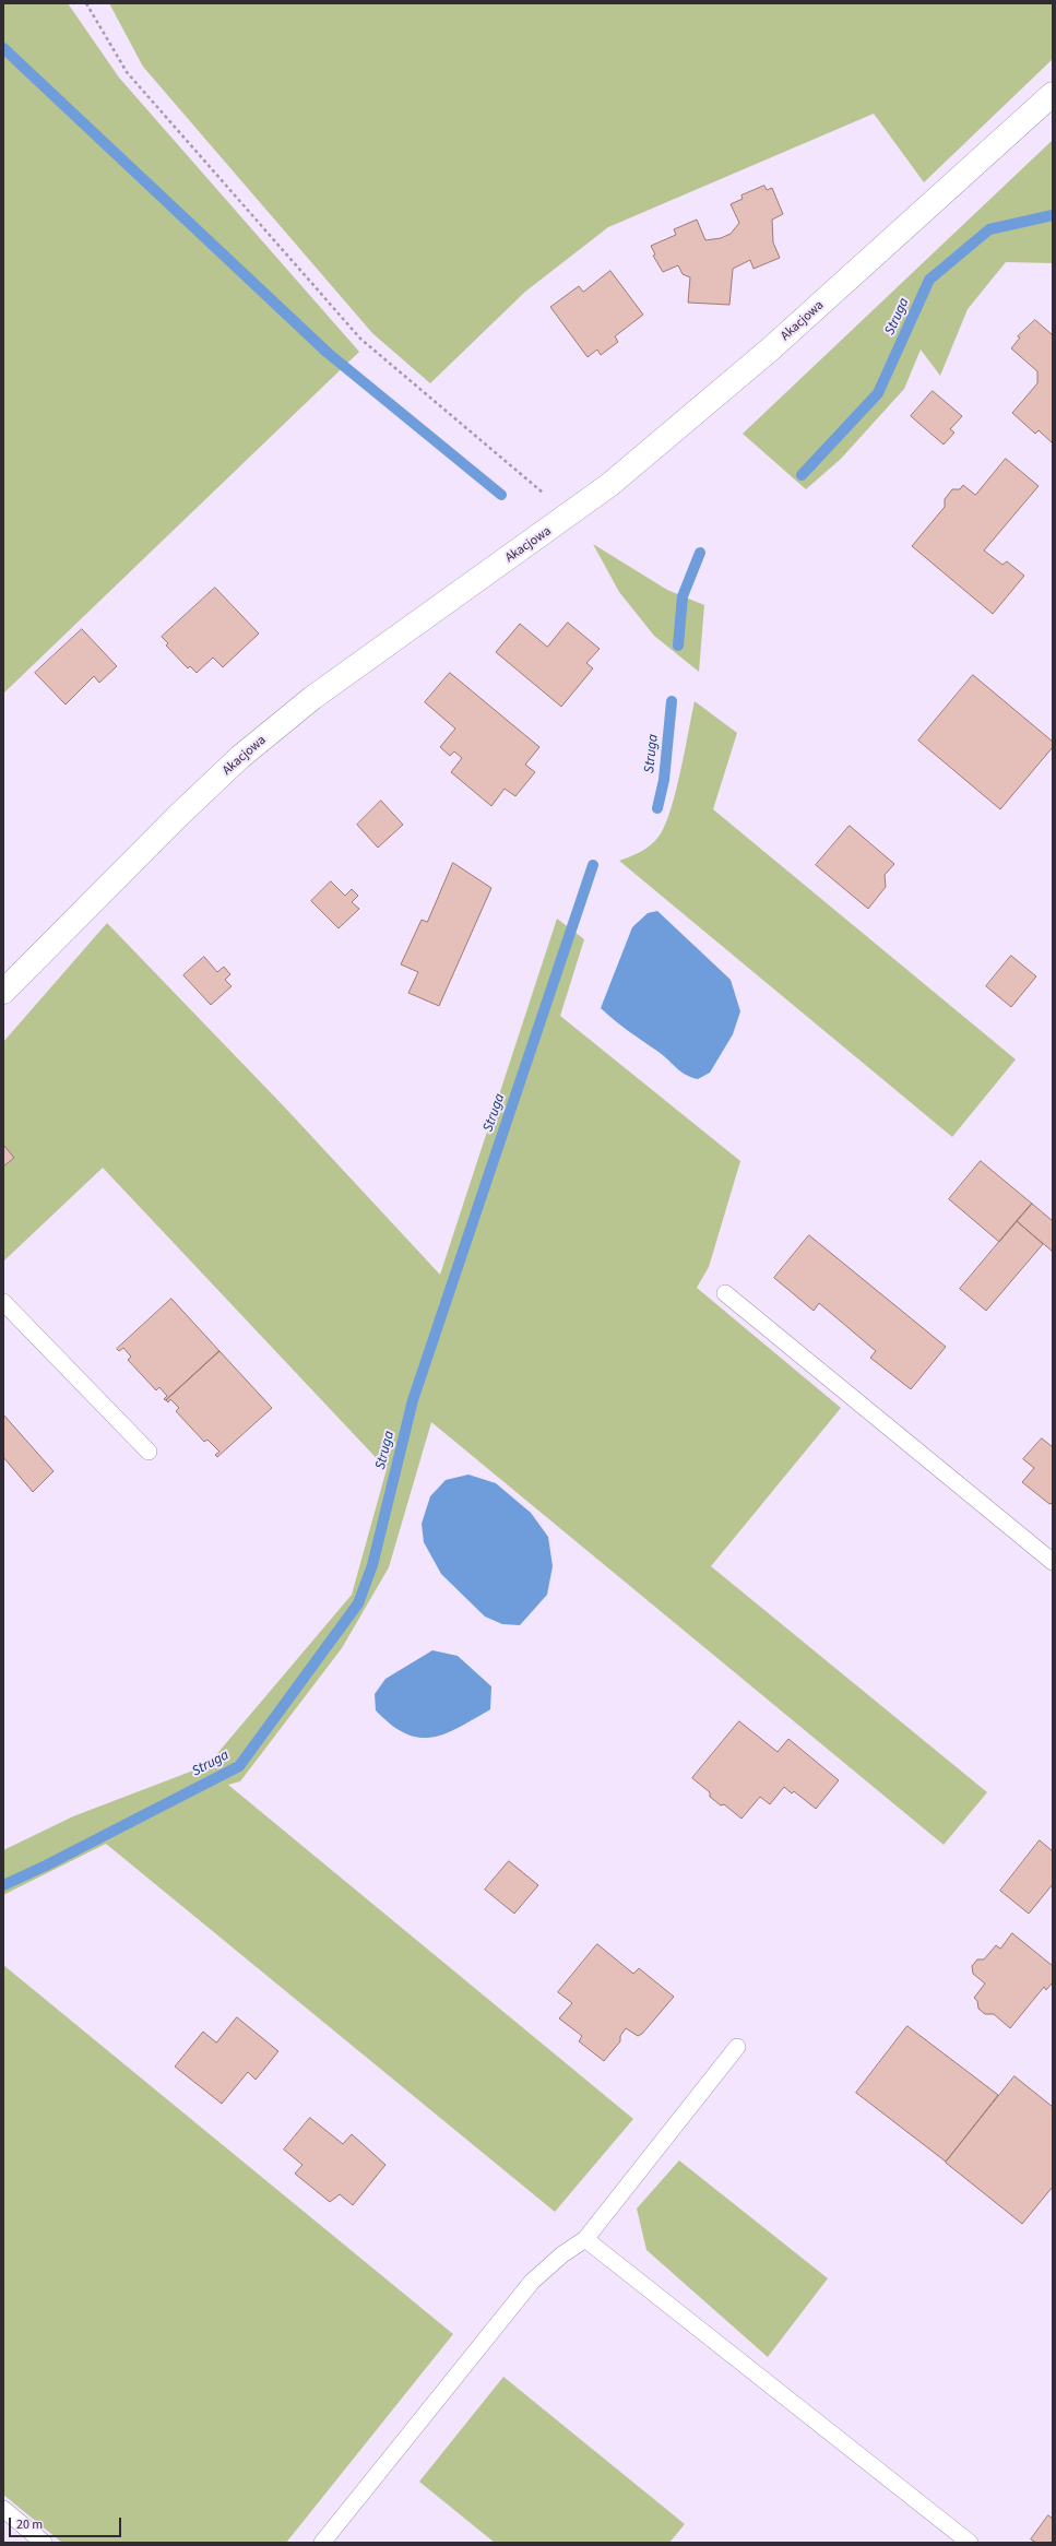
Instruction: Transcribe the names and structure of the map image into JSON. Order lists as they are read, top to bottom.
{
  "streets": {
    "street": ["Akacjowa"]
  },
  "water": ["Struga"],
  "scale_bar": "20 m"
}
